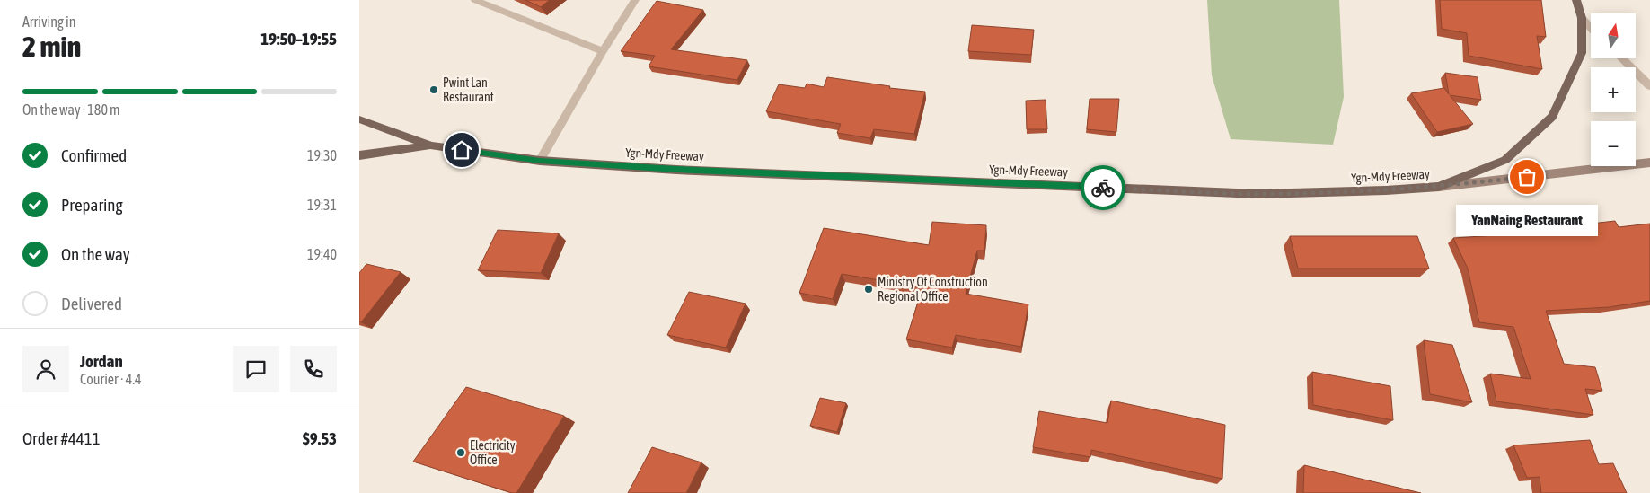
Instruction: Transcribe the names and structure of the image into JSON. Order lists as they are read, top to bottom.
{
  "streets": {
    "main road": ["Ygn-Mdy Freeway"]
  },
  "places": [
    "Pwint Lan Restaurant",
    "YanNaing Restaurant",
    "Ministry Of Construction Regional Office",
    "Electricity Office"
  ],
  "north": "top",
  "page": {
    "heading": ["2 min", "Arriving in", "19:50–19:55"],
    "panel": [
      "Jordan",
      "Courier · 4.4",
      "Order #4411",
      "$9.53"
    ],
    "map_buttons": ["+", "−"],
    "bar": "On the way · 180 m",
    "list": [
      ["Confirmed", "19:30"],
      ["Preparing", "19:31"],
      ["On the way", "19:40"],
      "Delivered"
    ],
    "bubble": "YanNaing Restaurant"
  }
}
